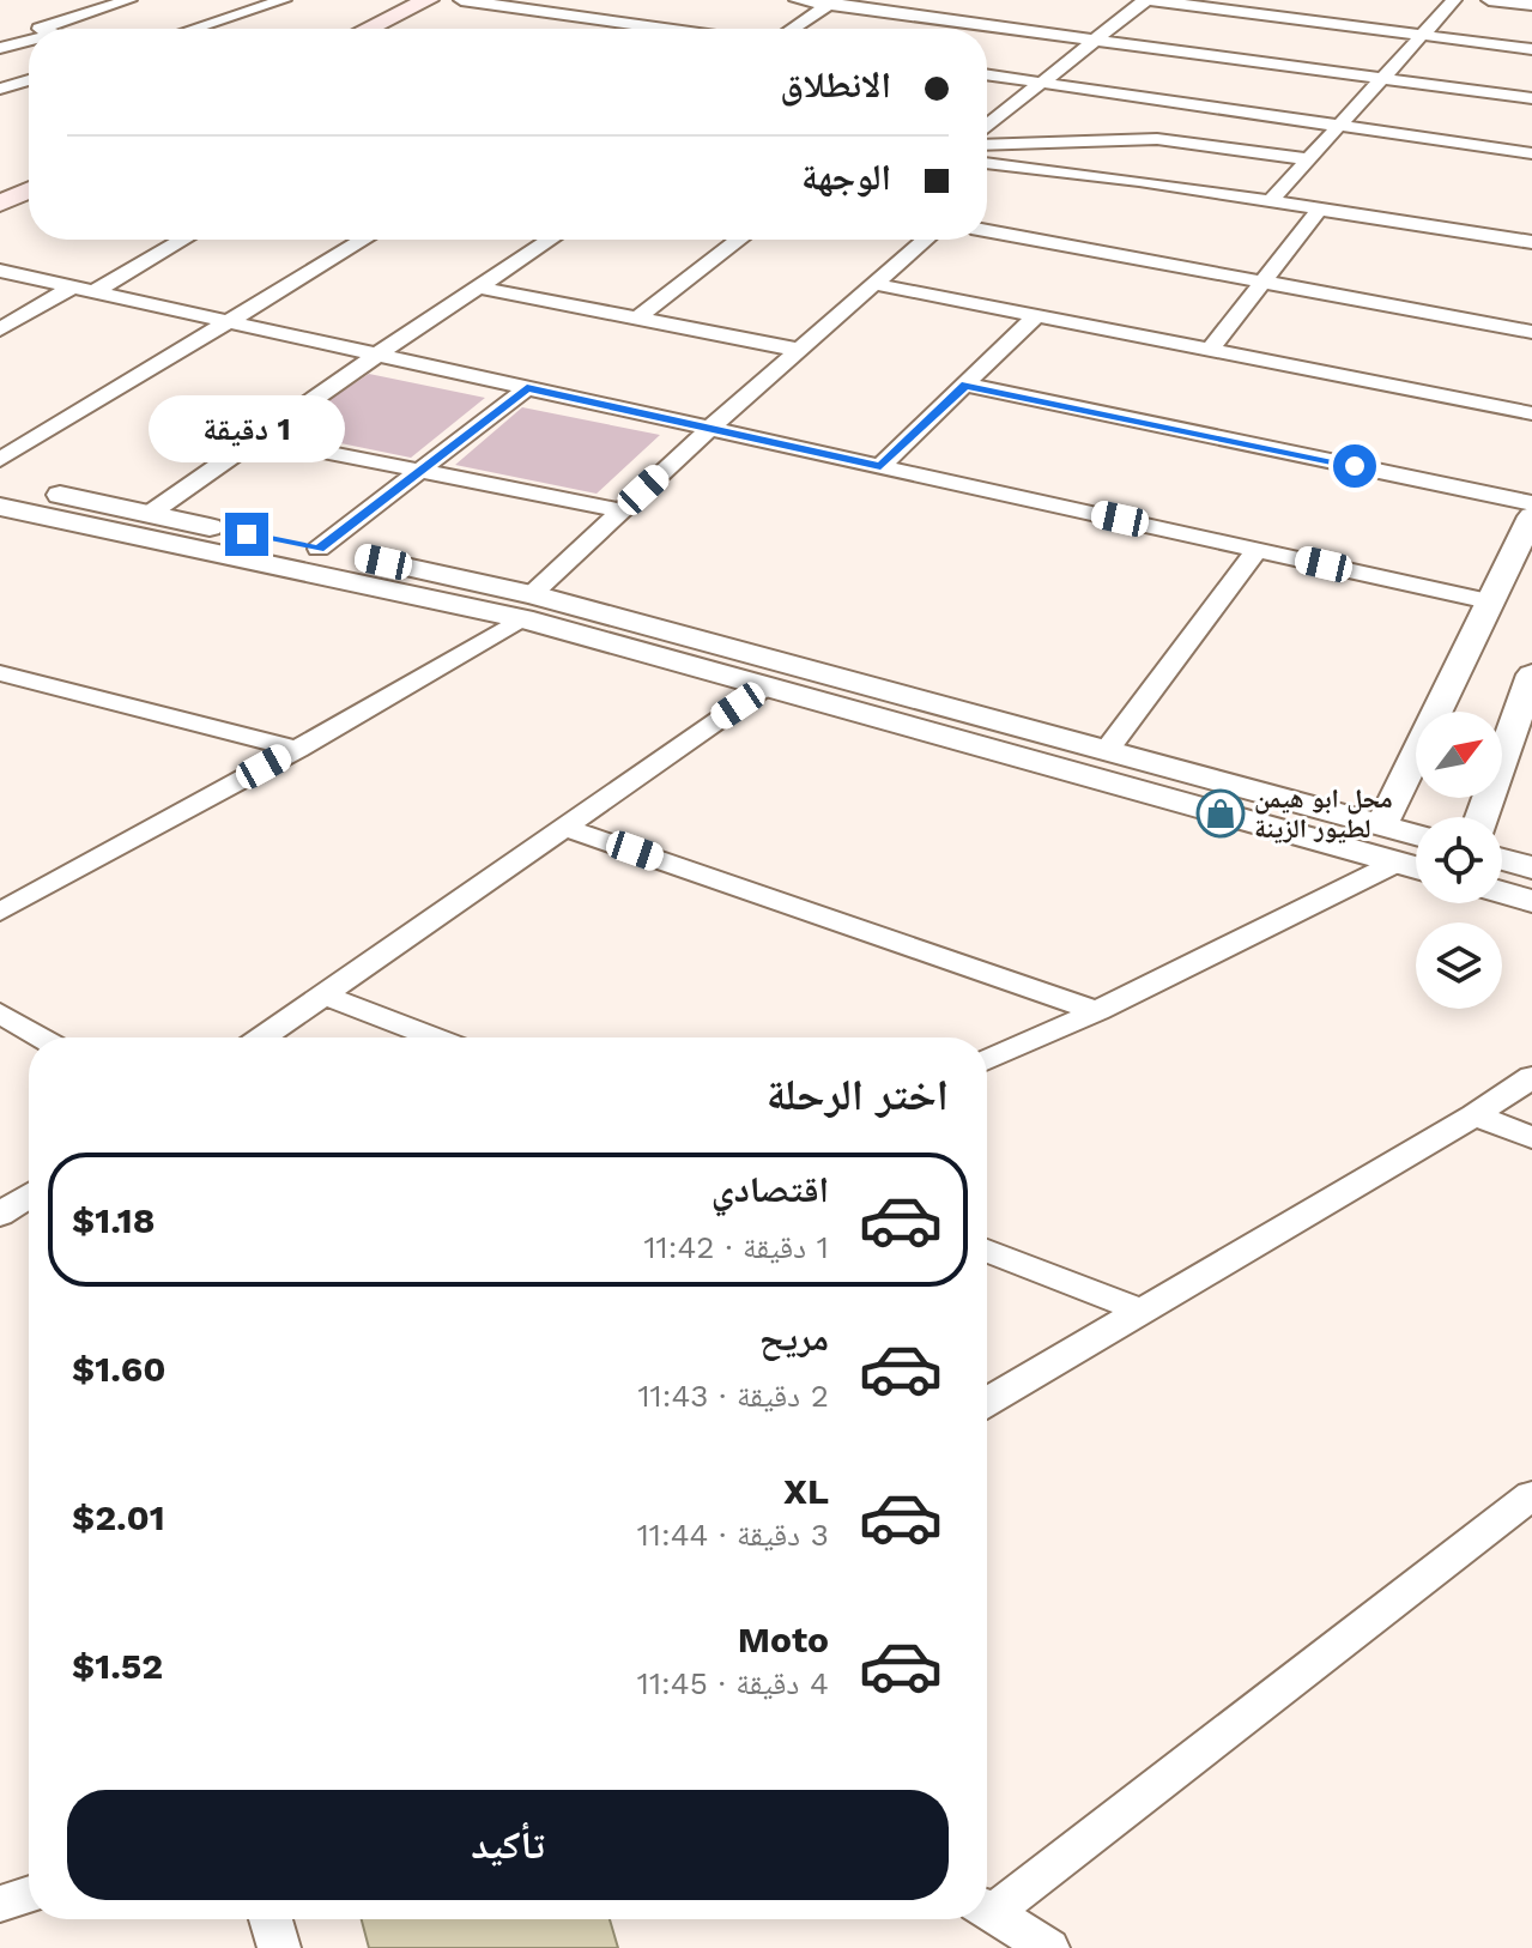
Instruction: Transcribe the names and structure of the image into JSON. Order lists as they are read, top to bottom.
{
  "places": {
    "shop": ["محل ابو هيمن لطيور الزينة"]
  },
  "north": "top right",
  "page": {
    "banner": ["الانطلاق", "الوجهة"],
    "bubble": "1 دقيقة",
    "heading": "اختر الرحلة",
    "list": [
      {
        "name": "اقتصادي",
        "note": "1 دقيقة · 11:42",
        "value": "$1.18"
      },
      {
        "name": "مريح",
        "note": "2 دقيقة · 11:43",
        "value": "$1.60"
      },
      {
        "name": "XL",
        "note": "3 دقيقة · 11:44",
        "value": "$2.01"
      },
      {
        "name": "Moto",
        "note": "4 دقيقة · 11:45",
        "value": "$1.52"
      }
    ],
    "buttons": "تأكيد"
  }
}
